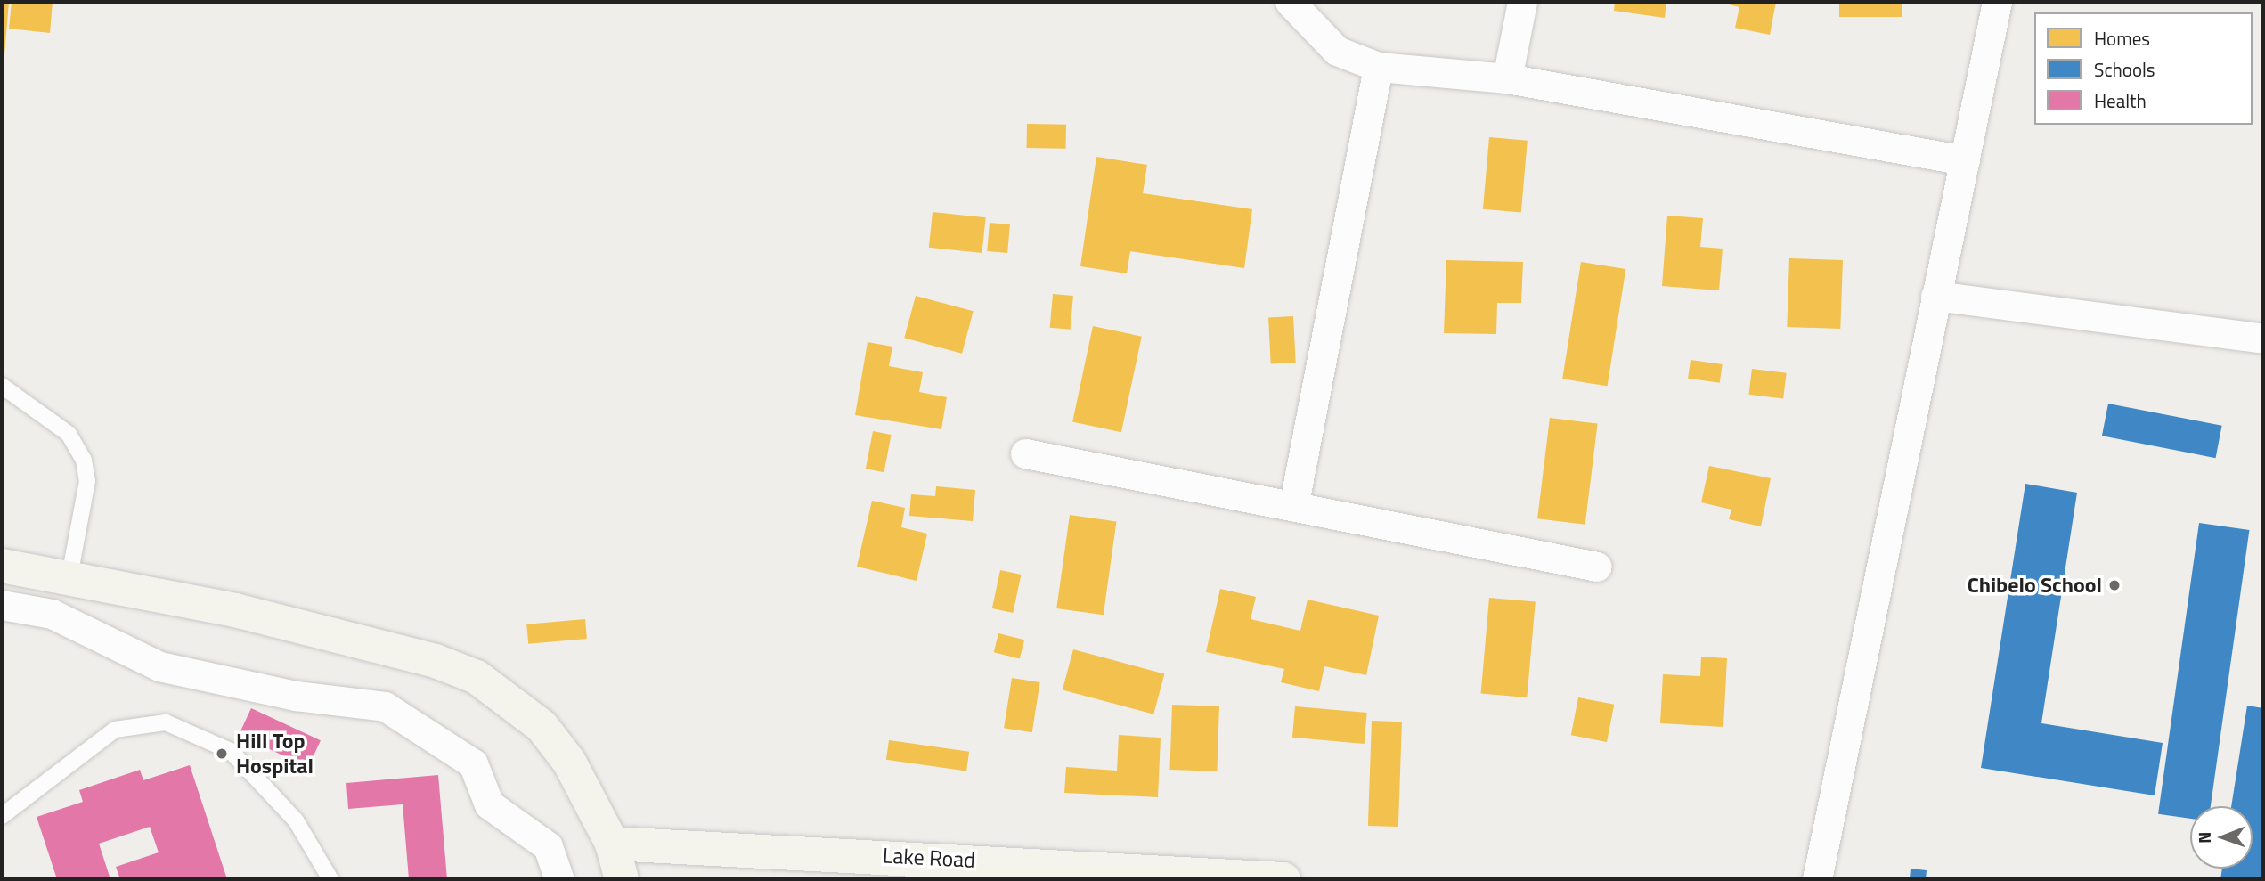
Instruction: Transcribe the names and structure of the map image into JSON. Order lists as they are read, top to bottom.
{
  "streets": {
    "main road": ["Lake Road"]
  },
  "places": ["Chibelo School", "Hill Top Hospital"],
  "legend": ["Homes", "Schools", "Health"],
  "north": "left"
}
